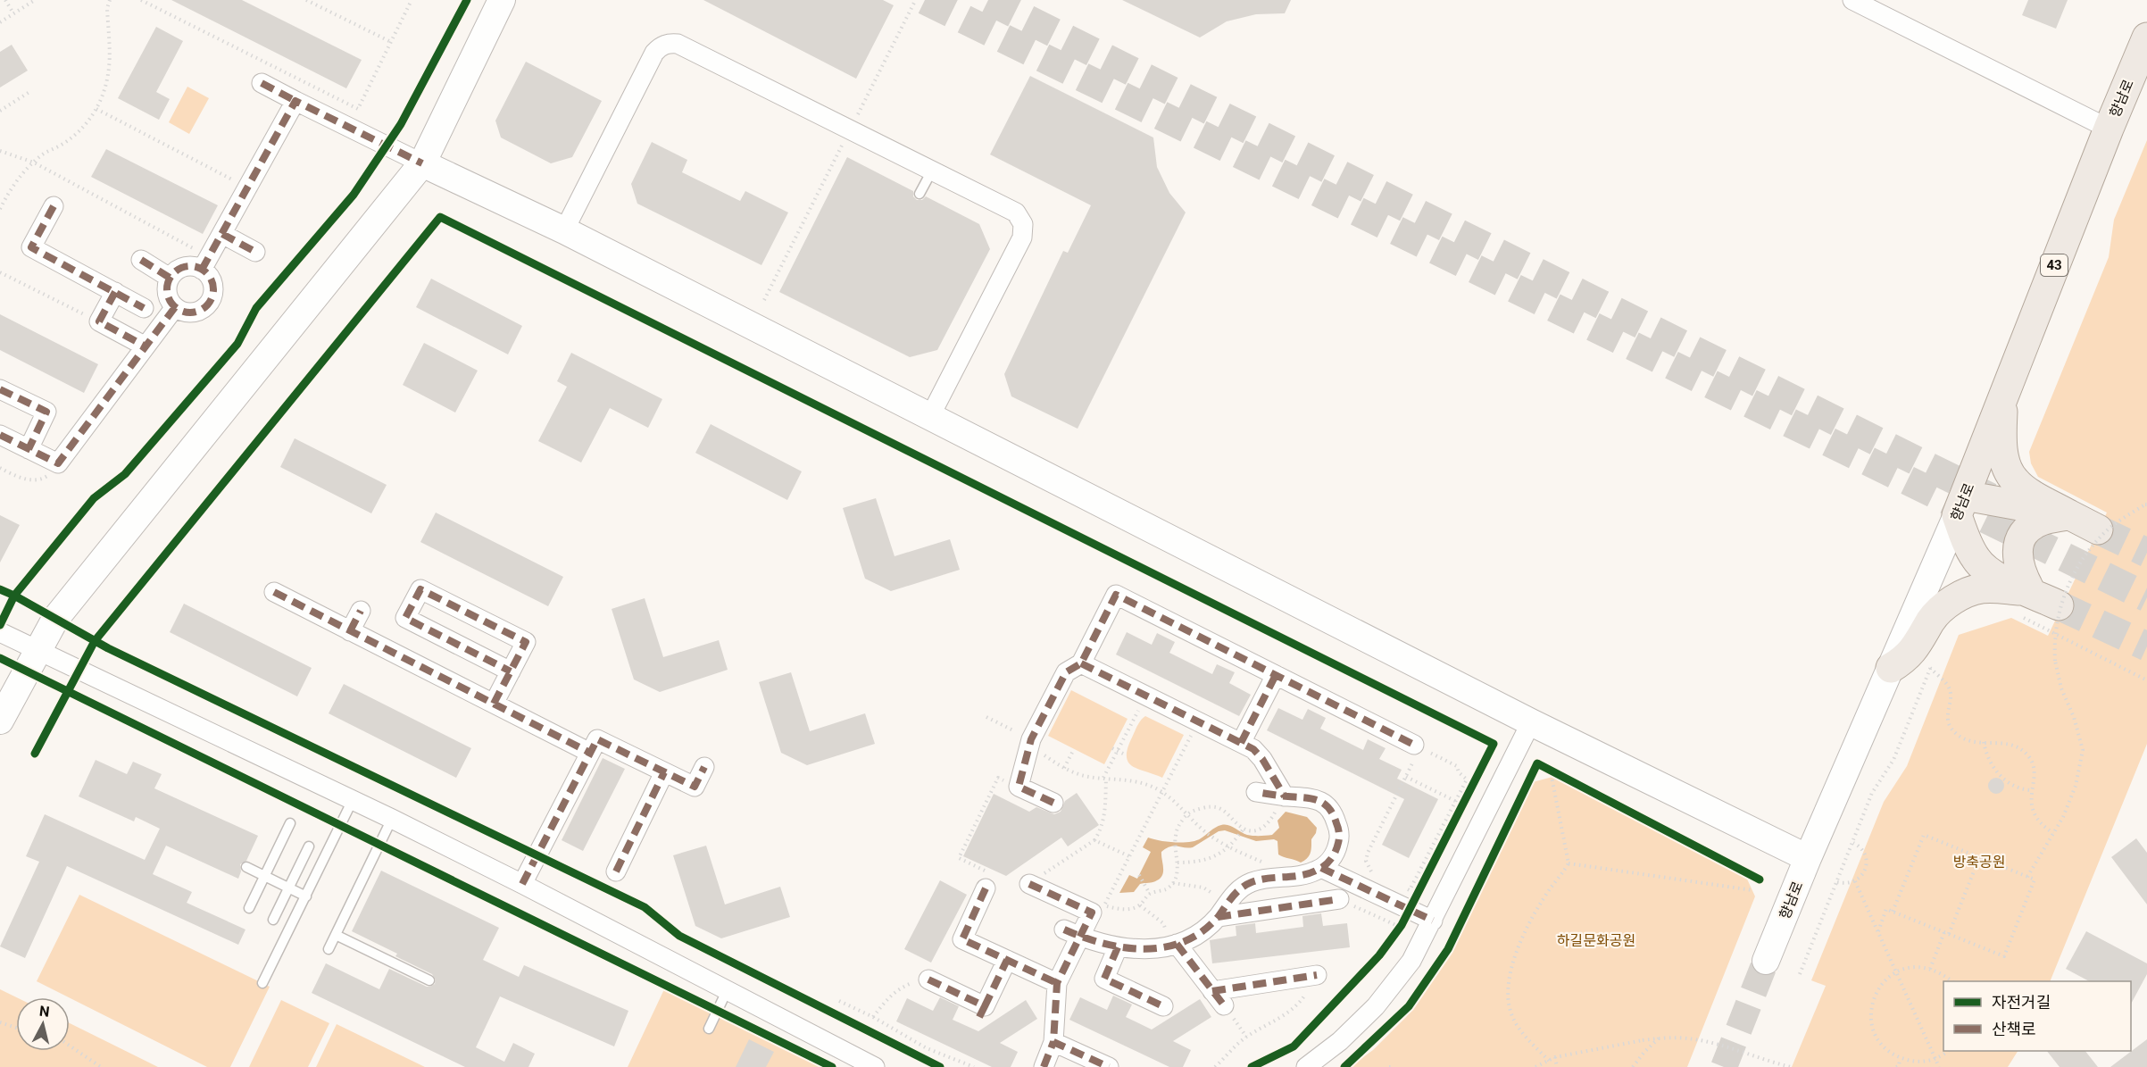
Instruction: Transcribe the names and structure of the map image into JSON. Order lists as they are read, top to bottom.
{
  "streets": {
    "main road": ["향남로", "43"]
  },
  "parks": ["방축공원", "하길문화공원"],
  "legend": ["자전거길", "산책로"],
  "north": "top"
}
